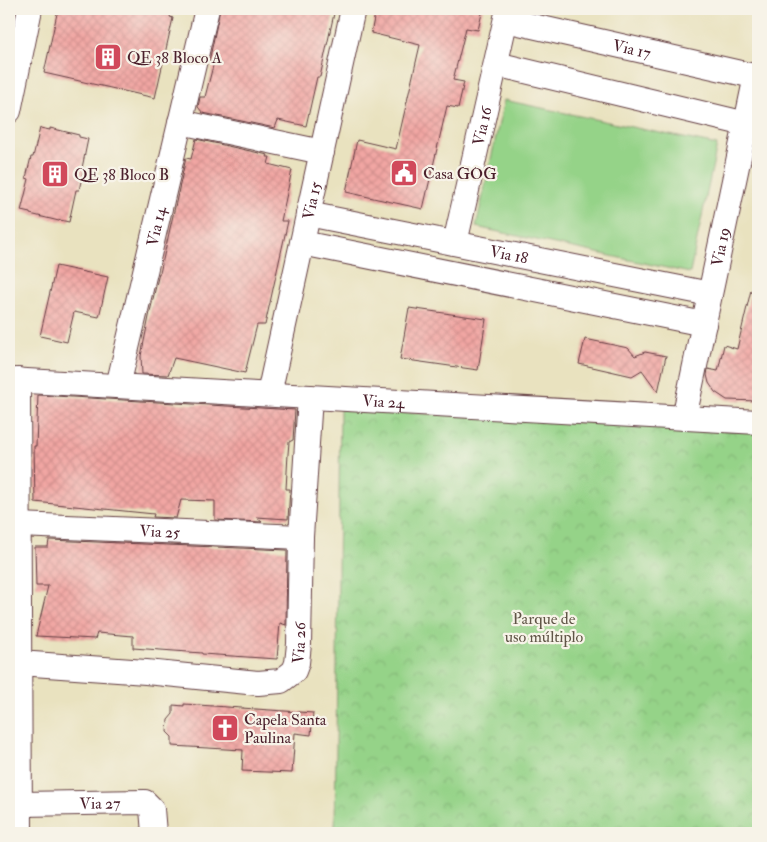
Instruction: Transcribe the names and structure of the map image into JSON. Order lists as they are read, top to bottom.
{
  "streets": {
    "street": [
      "Via 17",
      "Via 16",
      "Via 15",
      "Via 14",
      "Via 19",
      "Via 18",
      "Via 24",
      "Via 25",
      "Via 26",
      "Via 27"
    ]
  },
  "crossings": [
    ["Via 17", "Via 16"],
    ["Via 17", "Via 19"],
    ["Via 16", "Via 18"],
    ["Via 15", "Via 18"],
    ["Via 15", "Via 24"],
    ["Via 14", "Via 24"],
    ["Via 19", "Via 18"],
    ["Via 19", "Via 24"],
    ["Via 24", "Via 26"],
    ["Via 25", "Via 26"]
  ],
  "parks": ["Parque de uso múltiplo"],
  "places": {
    "building": ["QE 38 Bloco A", "QE 38 Bloco B"],
    "public building": ["Casa GOG"],
    "church": ["Capela Santa Paulina"]
  }
}
